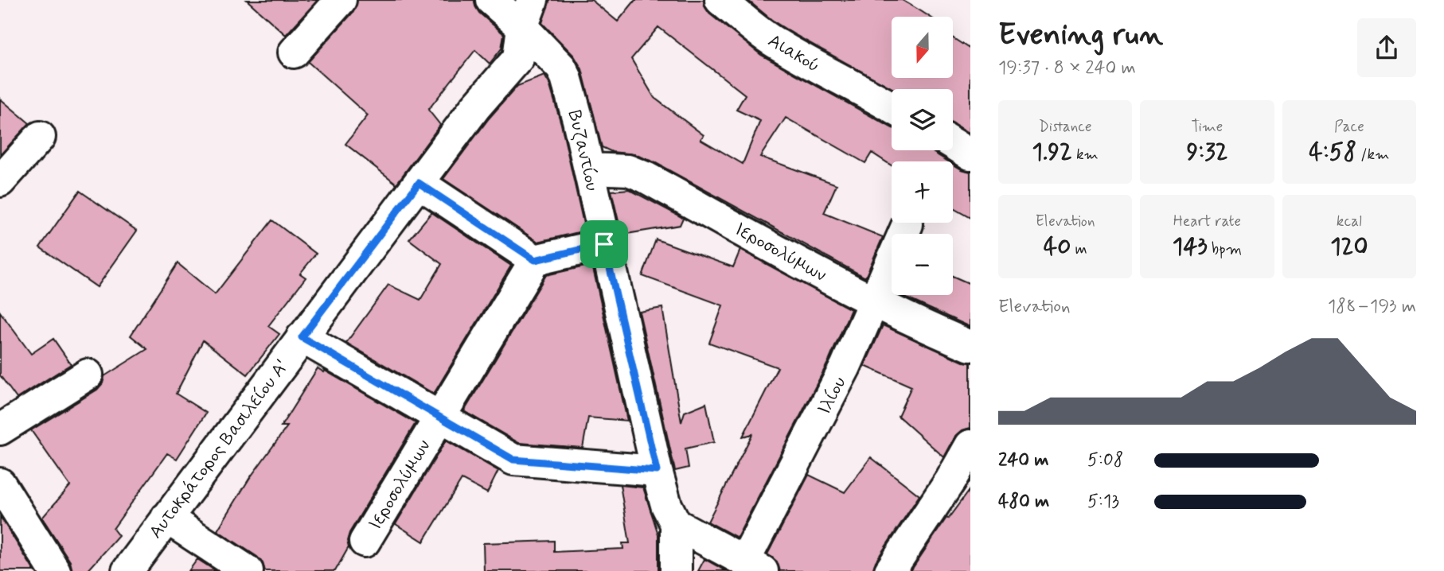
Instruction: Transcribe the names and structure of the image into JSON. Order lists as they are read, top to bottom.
{
  "streets": {
    "street": [
      "Αιακού",
      "Βυζαντίου",
      "Ιεροσολύμων",
      "Ιλίου",
      "Αυτοκράτορος Βασιλείου A'"
    ]
  },
  "crossings": [
    ["Βυζαντίου", "Ιεροσολύμων"],
    ["Βυζαντίου", "Αυτοκράτορος Βασιλείου A'"],
    ["Ιεροσολύμων", "Ιλίου"]
  ],
  "north": "bottom",
  "page": {
    "heading": ["Evening run", "19:37 · 8 × 240 m"],
    "map_buttons": ["+", "−"],
    "stats": [
      ["Distance", "1.92 km"],
      ["Time", "9:32"],
      ["Pace", "4:58 /km"],
      ["Elevation", "40 m"],
      ["Heart rate", "143 bpm"],
      ["kcal", "120"]
    ],
    "chart": ["Elevation", "188–193 m"],
    "list": [
      {
        "name": "240 m",
        "note": "5:08"
      },
      {
        "name": "480 m",
        "note": "5:13"
      }
    ]
  }
}
